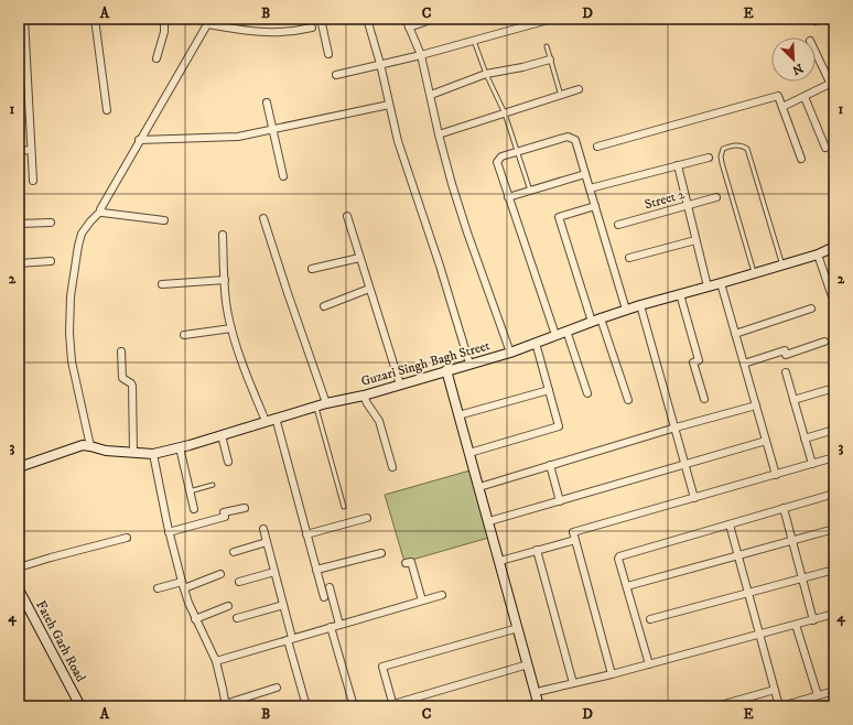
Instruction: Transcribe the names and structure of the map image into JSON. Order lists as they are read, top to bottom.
{
  "streets": {
    "street": ["Street 2", "Guzari Singh Bagh Street", "Fateh Garh Road"]
  },
  "north": "bottom right",
  "grid": {
    "columns": [
      "A",
      "B",
      "C",
      "D",
      "E"
    ],
    "rows": [
      "1",
      "2",
      "3",
      "4"
    ]
  }
}
